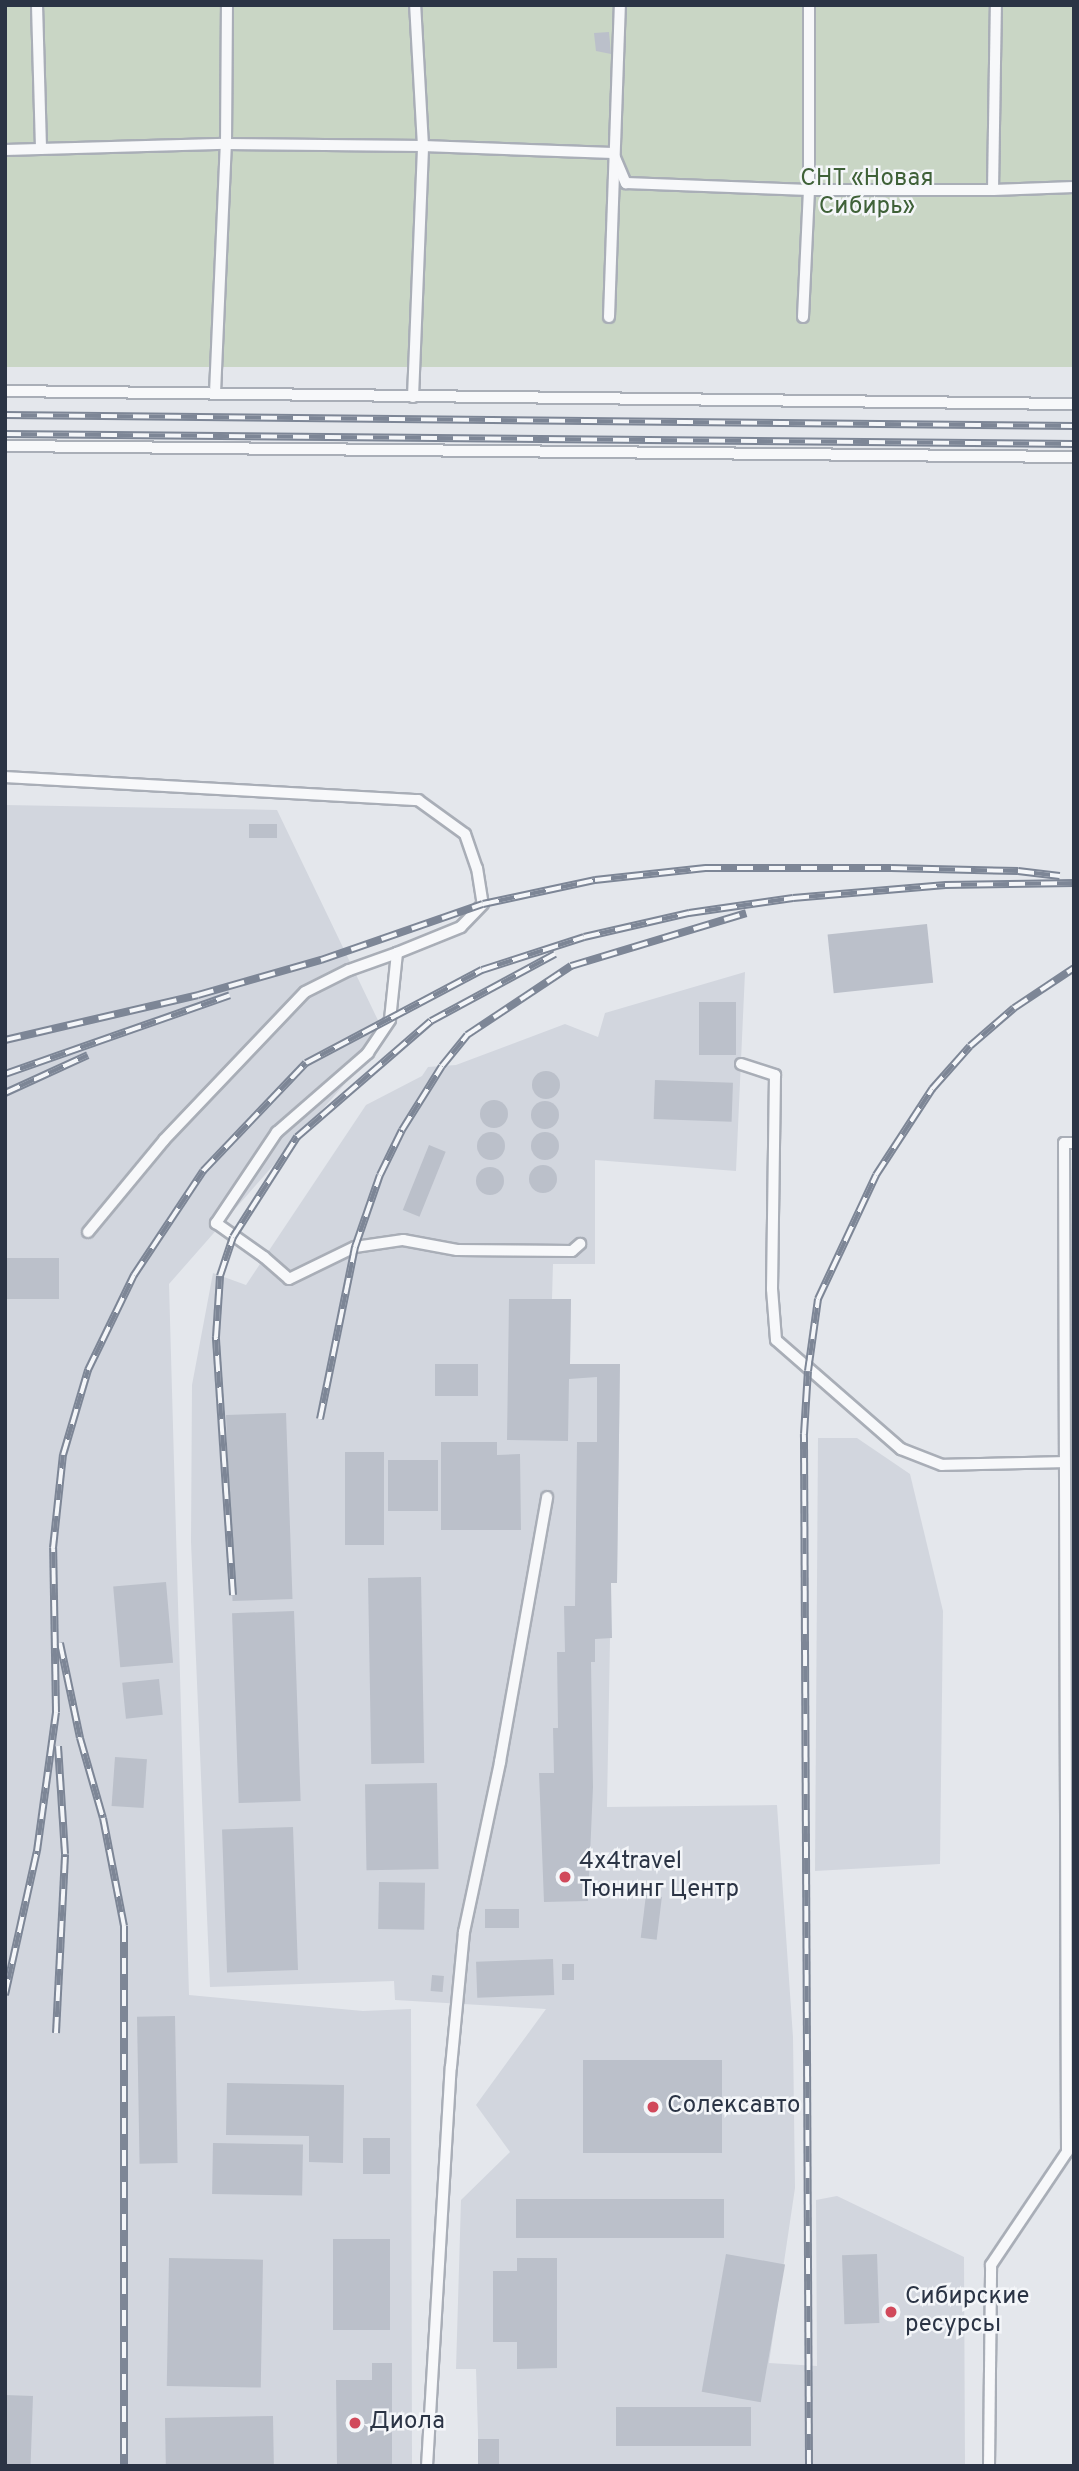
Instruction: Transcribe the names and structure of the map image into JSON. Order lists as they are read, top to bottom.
{
  "parks": ["СНТ «Новая Сибирь»"],
  "places": [
    "4x4travel Тюнинг Центр",
    "Солексавто",
    "Сибирские ресурсы",
    "Диола"
  ]
}
